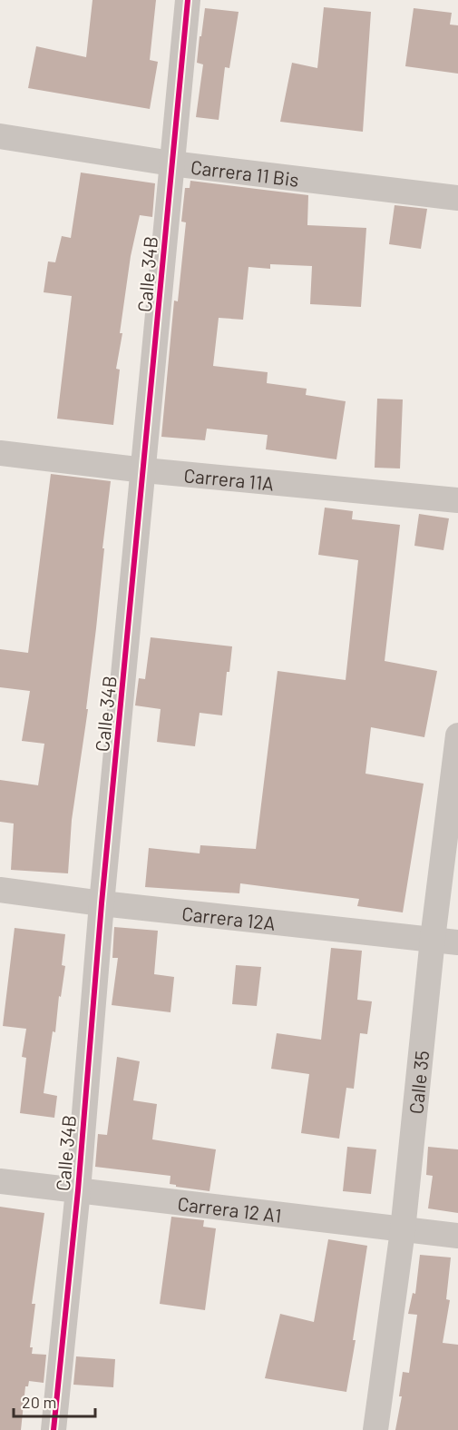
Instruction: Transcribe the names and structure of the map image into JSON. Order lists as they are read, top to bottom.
{
  "streets": {
    "street": [
      "Carrera 11 Bis",
      "Calle 34B",
      "Carrera 11A",
      "Carrera 12A",
      "Calle 35",
      "Carrera 12 A1"
    ]
  },
  "crossings": [
    ["Carrera 11 Bis", "Calle 34B"],
    ["Calle 34B", "Carrera 11A"],
    ["Calle 34B", "Carrera 12A"],
    ["Calle 34B", "Carrera 12 A1"],
    ["Carrera 12A", "Calle 35"],
    ["Calle 35", "Carrera 12 A1"]
  ],
  "scale_bar": "20 m"
}
